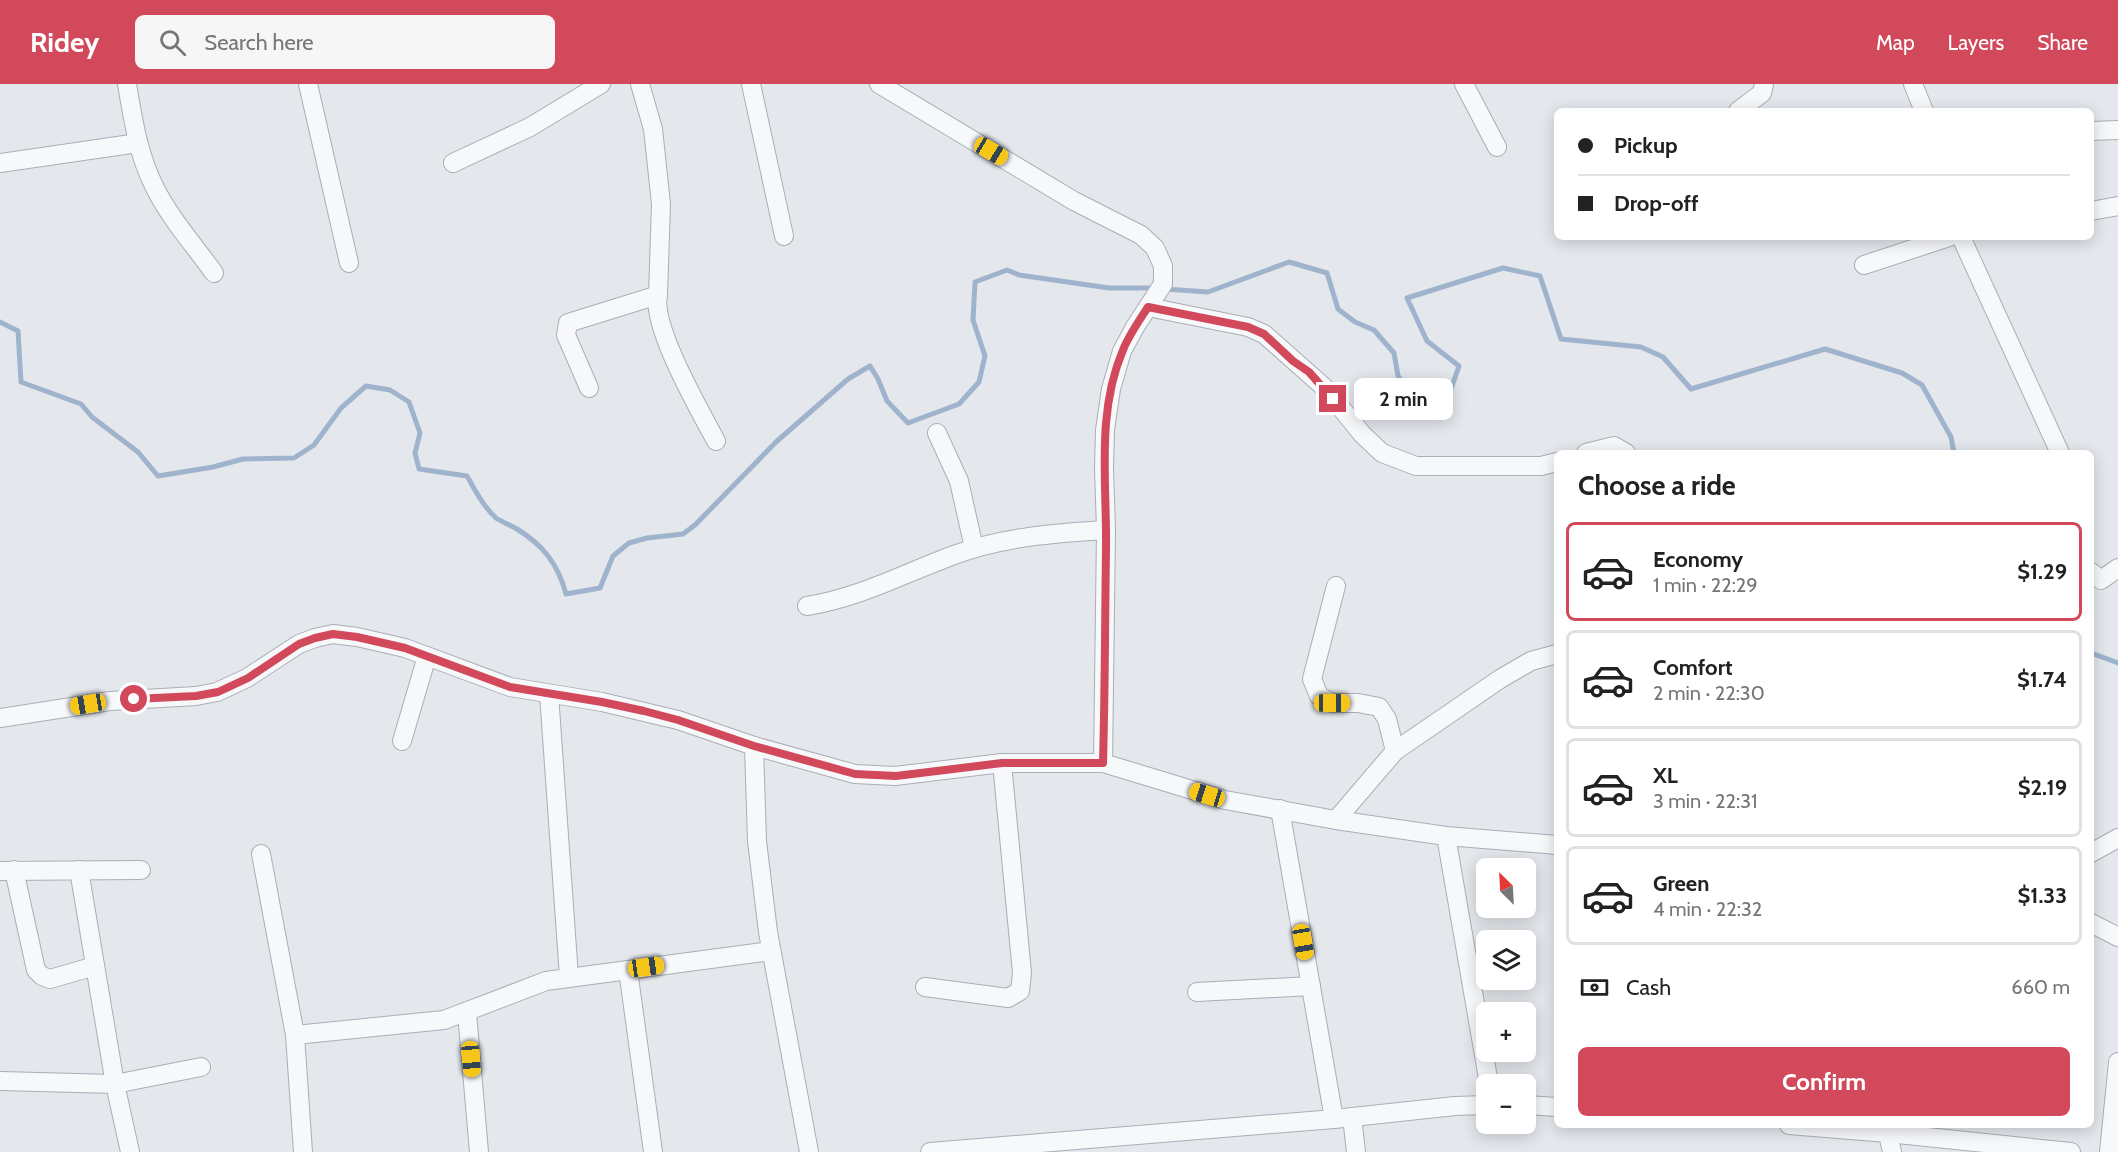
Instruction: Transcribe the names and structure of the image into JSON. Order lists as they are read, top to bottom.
{
  "north": "top left",
  "page": {
    "header": "Ridey",
    "search": "Search here",
    "nav": ["Map", "Layers", "Share"],
    "banner": ["Pickup", "Drop-off"],
    "bubble": "2 min",
    "heading": "Choose a ride",
    "list": [
      {
        "name": "Economy",
        "note": "1 min · 22:29",
        "value": "$1.29"
      },
      {
        "name": "Comfort",
        "note": "2 min · 22:30",
        "value": "$1.74"
      },
      {
        "name": "XL",
        "note": "3 min · 22:31",
        "value": "$2.19"
      },
      {
        "name": "Green",
        "note": "4 min · 22:32",
        "value": "$1.33"
      }
    ],
    "map_buttons": ["+", "−"],
    "pay": ["Cash", "660 m"],
    "buttons": "Confirm"
  }
}
